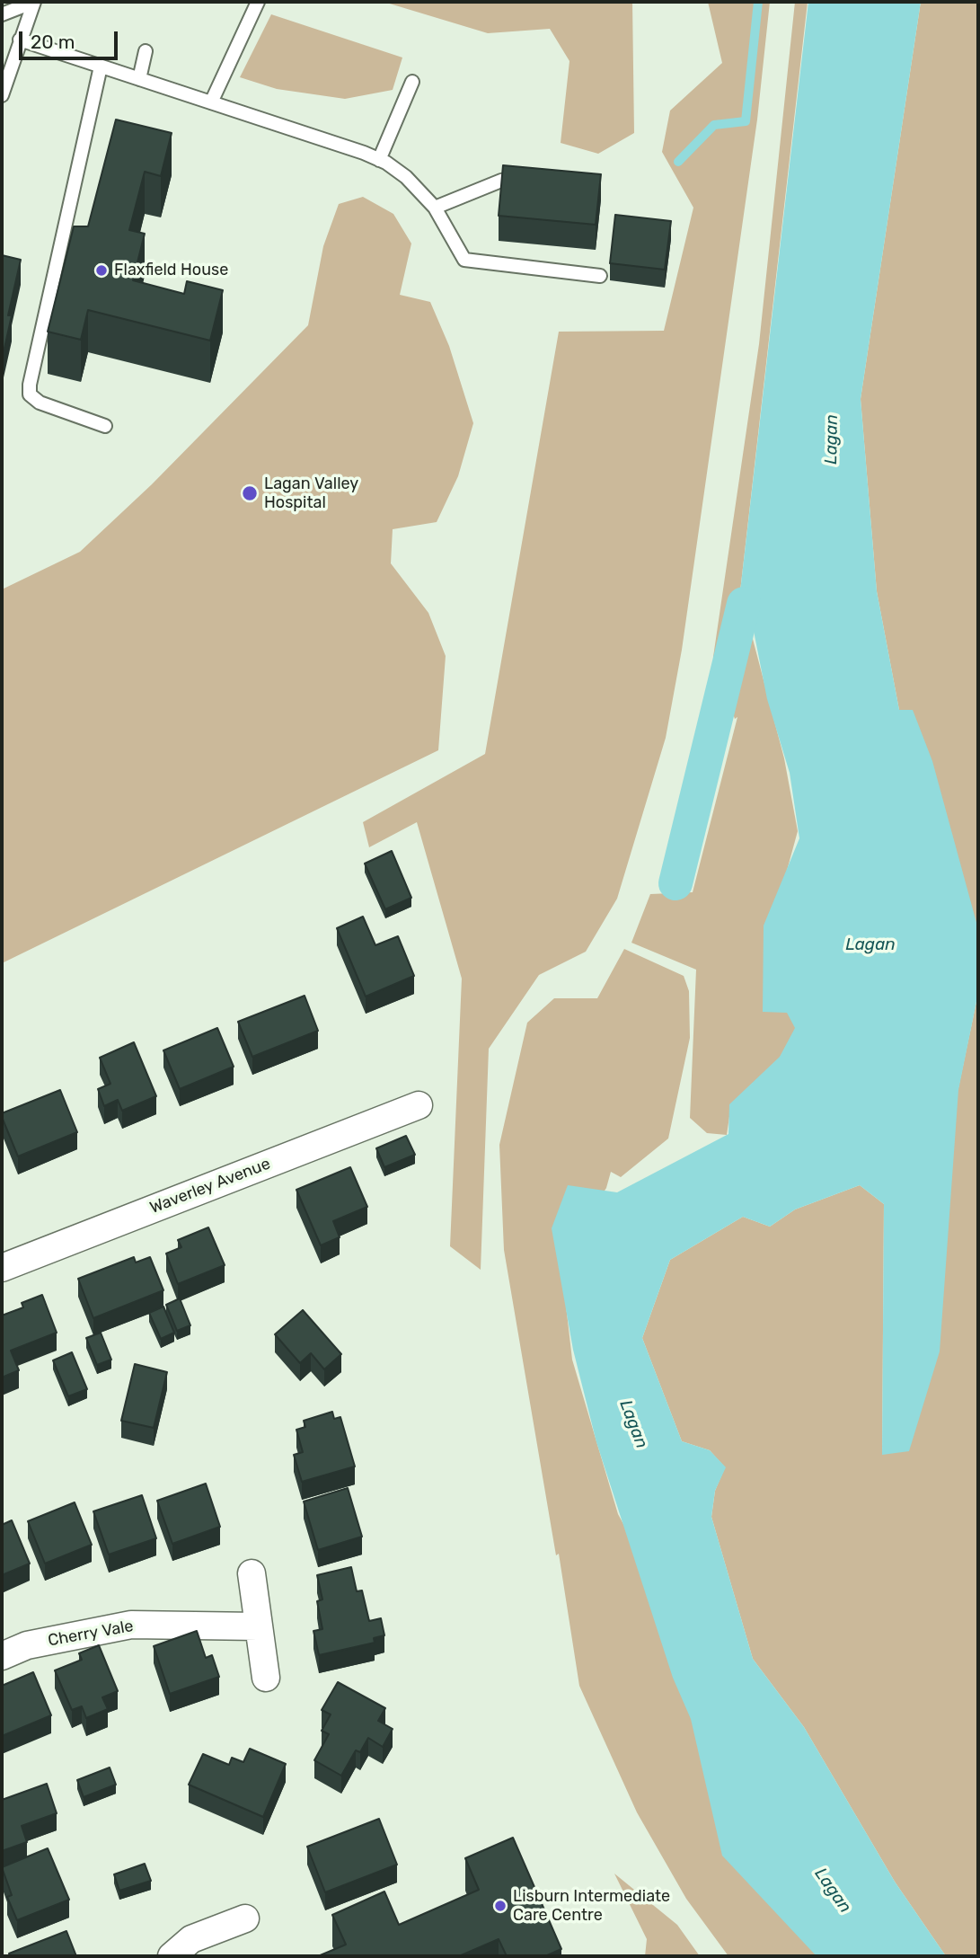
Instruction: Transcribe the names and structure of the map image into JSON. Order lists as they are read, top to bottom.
{
  "streets": {
    "street": ["Waverley Avenue", "Cherry Vale"]
  },
  "water": ["Lagan"],
  "places": ["Flaxfield House", "Lagan Valley Hospital", "Lisburn Intermediate Care Centre"],
  "scale_bar": "20 m"
}
